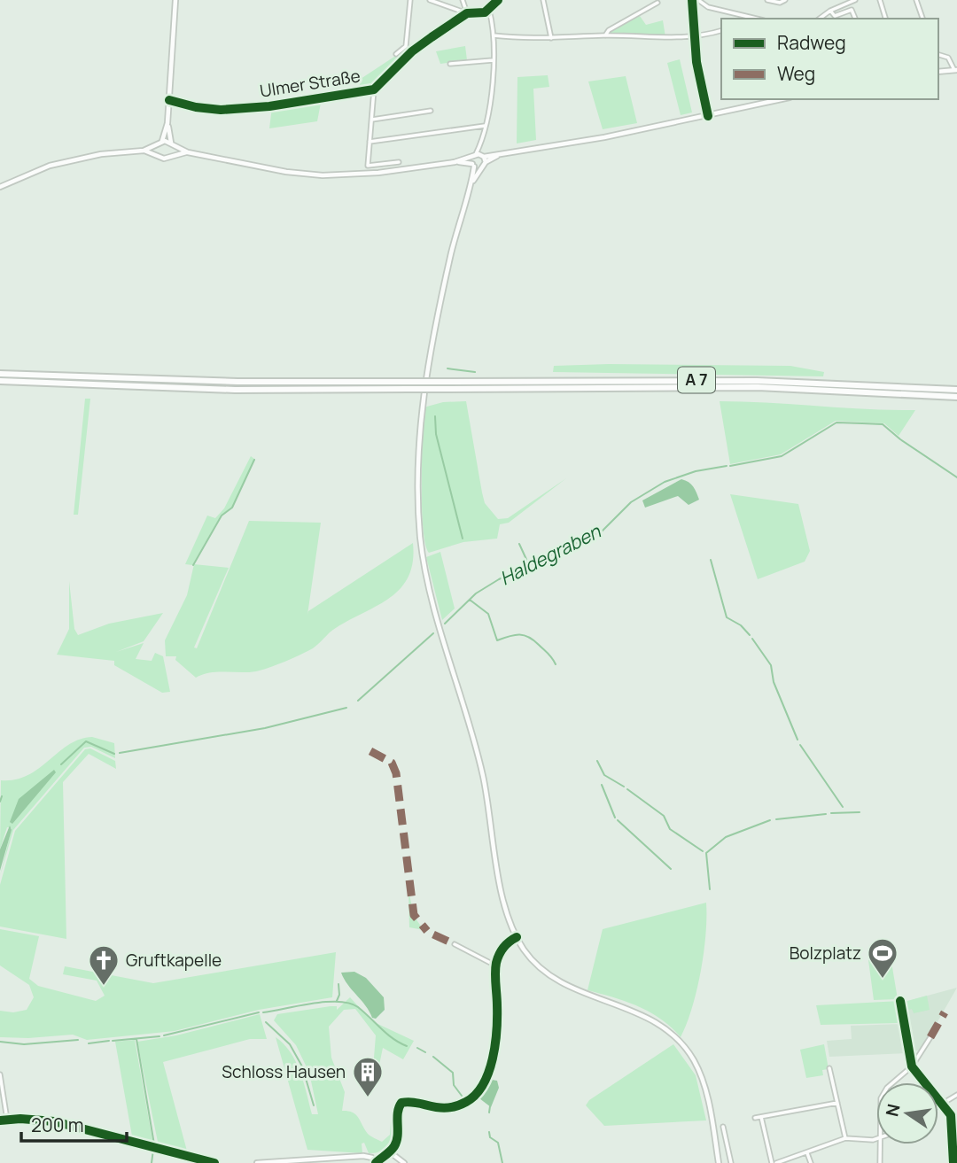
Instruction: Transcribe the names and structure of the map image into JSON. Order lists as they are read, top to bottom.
{
  "streets": {
    "highway": ["A 7"],
    "street": ["Ulmer Straße"]
  },
  "water": ["Haldegraben"],
  "places": {
    "sports": ["Bolzplatz"],
    "church": ["Gruftkapelle"],
    "building": ["Schloss Hausen"]
  },
  "legend": ["Radweg", "Weg"],
  "scale_bar": "200 m",
  "north": "left"
}
